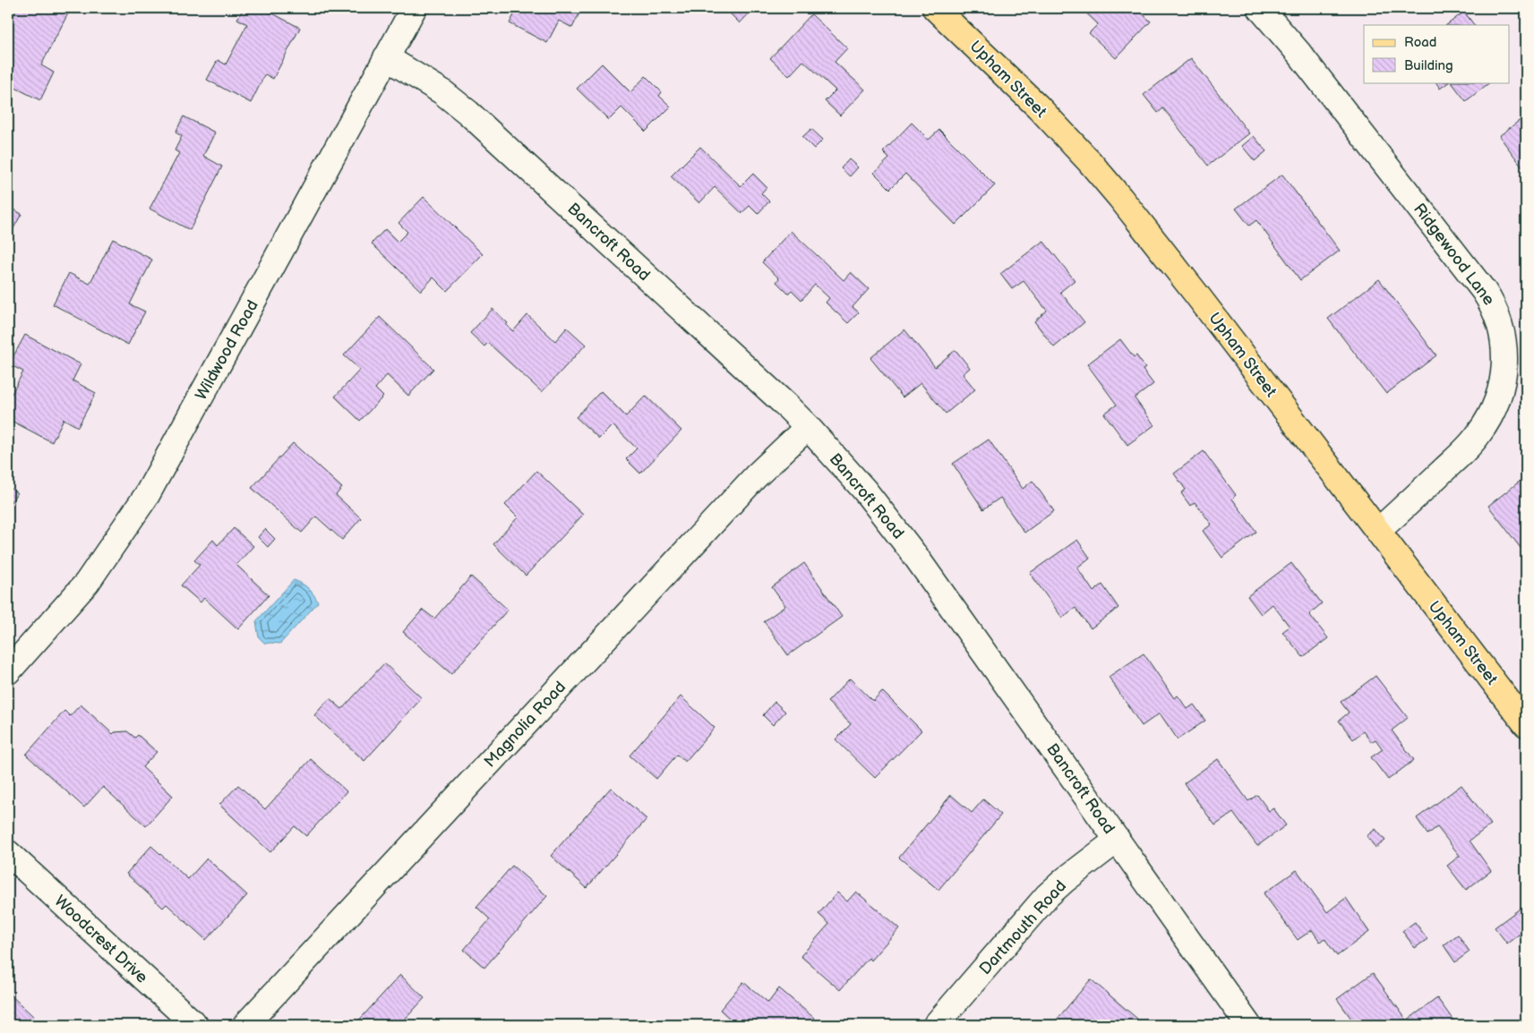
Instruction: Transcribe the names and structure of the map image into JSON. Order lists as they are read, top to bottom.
{
  "streets": {
    "main road": ["Upham Street"],
    "street": [
      "Bancroft Road",
      "Ridgewood Lane",
      "Wildwood Road",
      "Magnolia Road",
      "Dartmouth Road",
      "Woodcrest Drive"
    ]
  },
  "crossings": [
    ["Upham Street", "Ridgewood Lane"],
    ["Bancroft Road", "Wildwood Road"],
    ["Bancroft Road", "Magnolia Road"],
    ["Bancroft Road", "Dartmouth Road"]
  ],
  "legend": ["Road", "Building"]
}
